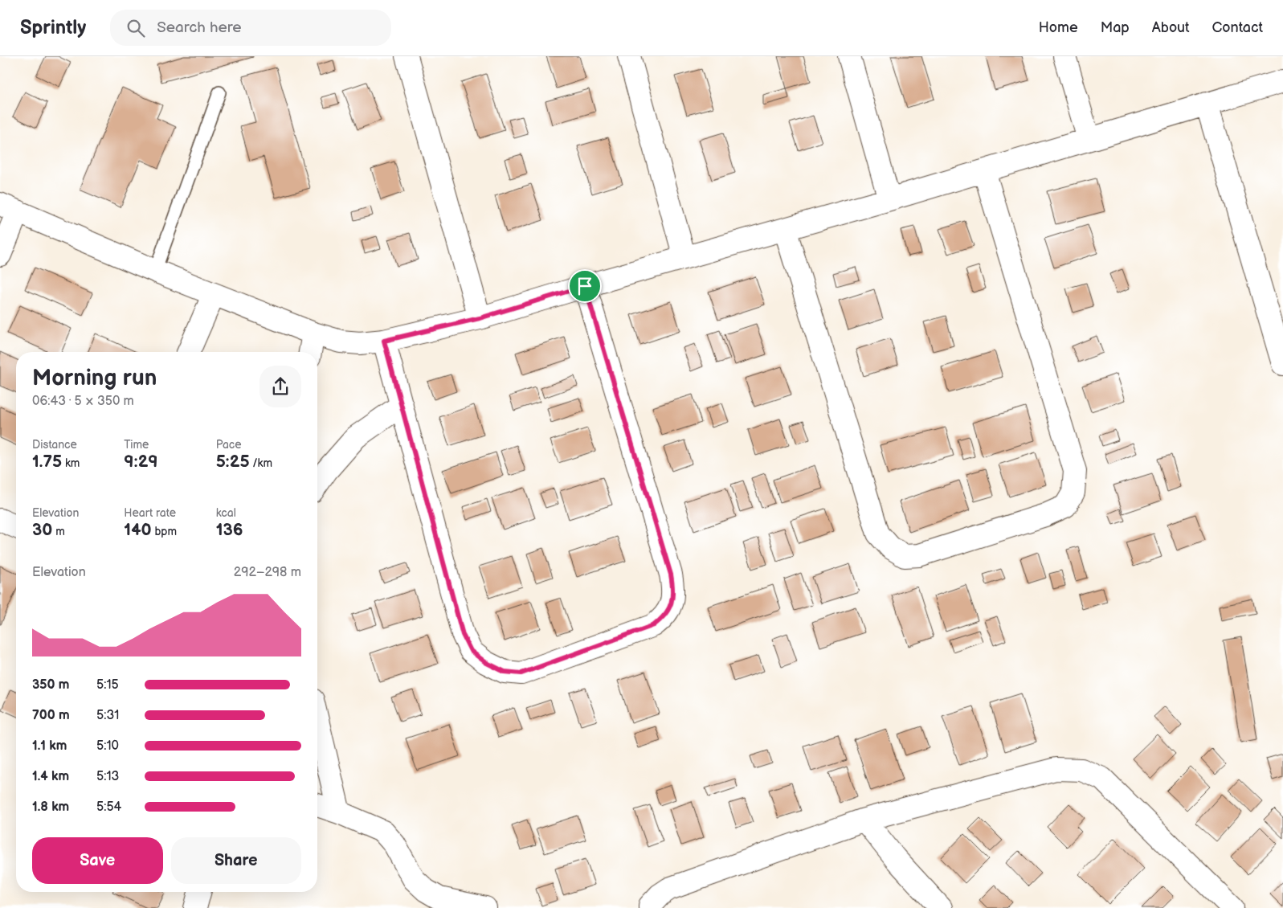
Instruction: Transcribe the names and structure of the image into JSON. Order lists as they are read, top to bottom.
{
  "page": {
    "header": "Sprintly",
    "search": "Search here",
    "nav": [
      "Home",
      "Map",
      "About",
      "Contact"
    ],
    "heading": ["Morning run", "06:43 · 5 × 350 m"],
    "stats": [
      ["Distance", "1.75 km"],
      ["Time", "9:29"],
      ["Pace", "5:25 /km"],
      ["Elevation", "30 m"],
      ["Heart rate", "140 bpm"],
      ["kcal", "136"]
    ],
    "chart": ["Elevation", "292–298 m"],
    "list": [
      {
        "name": "350 m",
        "note": "5:15"
      },
      {
        "name": "700 m",
        "note": "5:31"
      },
      {
        "name": "1.1 km",
        "note": "5:10"
      },
      {
        "name": "1.4 km",
        "note": "5:13"
      },
      {
        "name": "1.8 km",
        "note": "5:54"
      }
    ],
    "buttons": ["Save", "Share"]
  }
}
